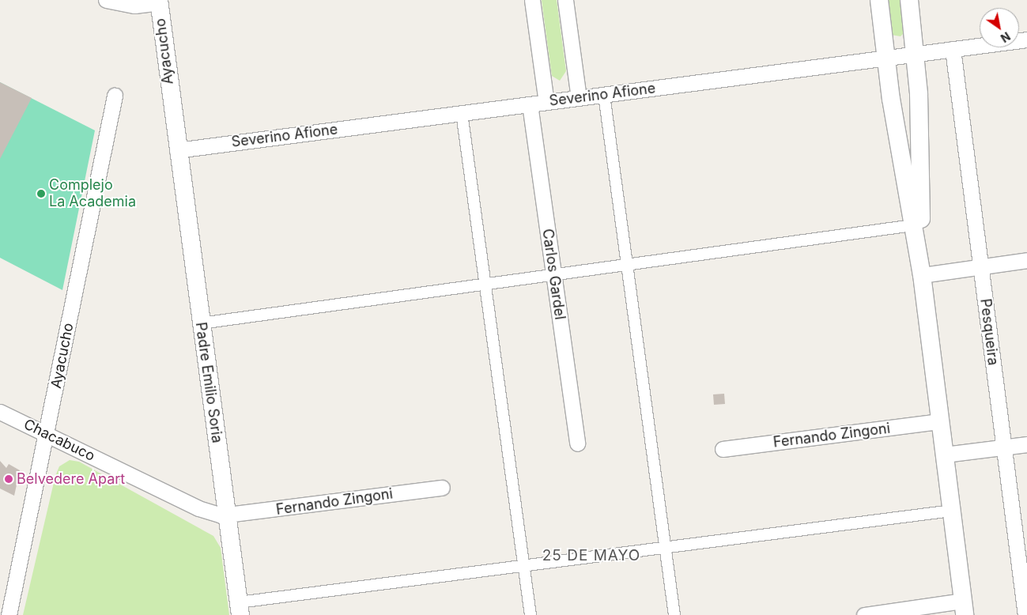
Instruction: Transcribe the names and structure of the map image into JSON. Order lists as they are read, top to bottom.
{
  "streets": {
    "street": [
      "Ayacucho",
      "Severino Afione",
      "Carlos Gardel",
      "Pesqueira",
      "Padre Emilio Soria",
      "Fernando Zingoni",
      "Chacabuco"
    ]
  },
  "crossings": [
    ["Ayacucho", "Severino Afione"],
    ["Ayacucho", "Padre Emilio Soria"],
    ["Ayacucho", "Chacabuco"],
    ["Severino Afione", "Carlos Gardel"],
    ["Severino Afione", "Pesqueira"],
    ["Severino Afione", "Padre Emilio Soria"],
    ["Padre Emilio Soria", "Fernando Zingoni"],
    ["Padre Emilio Soria", "Chacabuco"],
    ["Fernando Zingoni", "Chacabuco"]
  ],
  "districts": ["25 DE MAYO"],
  "places": ["Complejo La Academia", "Belvedere Apart"],
  "north": "bottom right"
}
